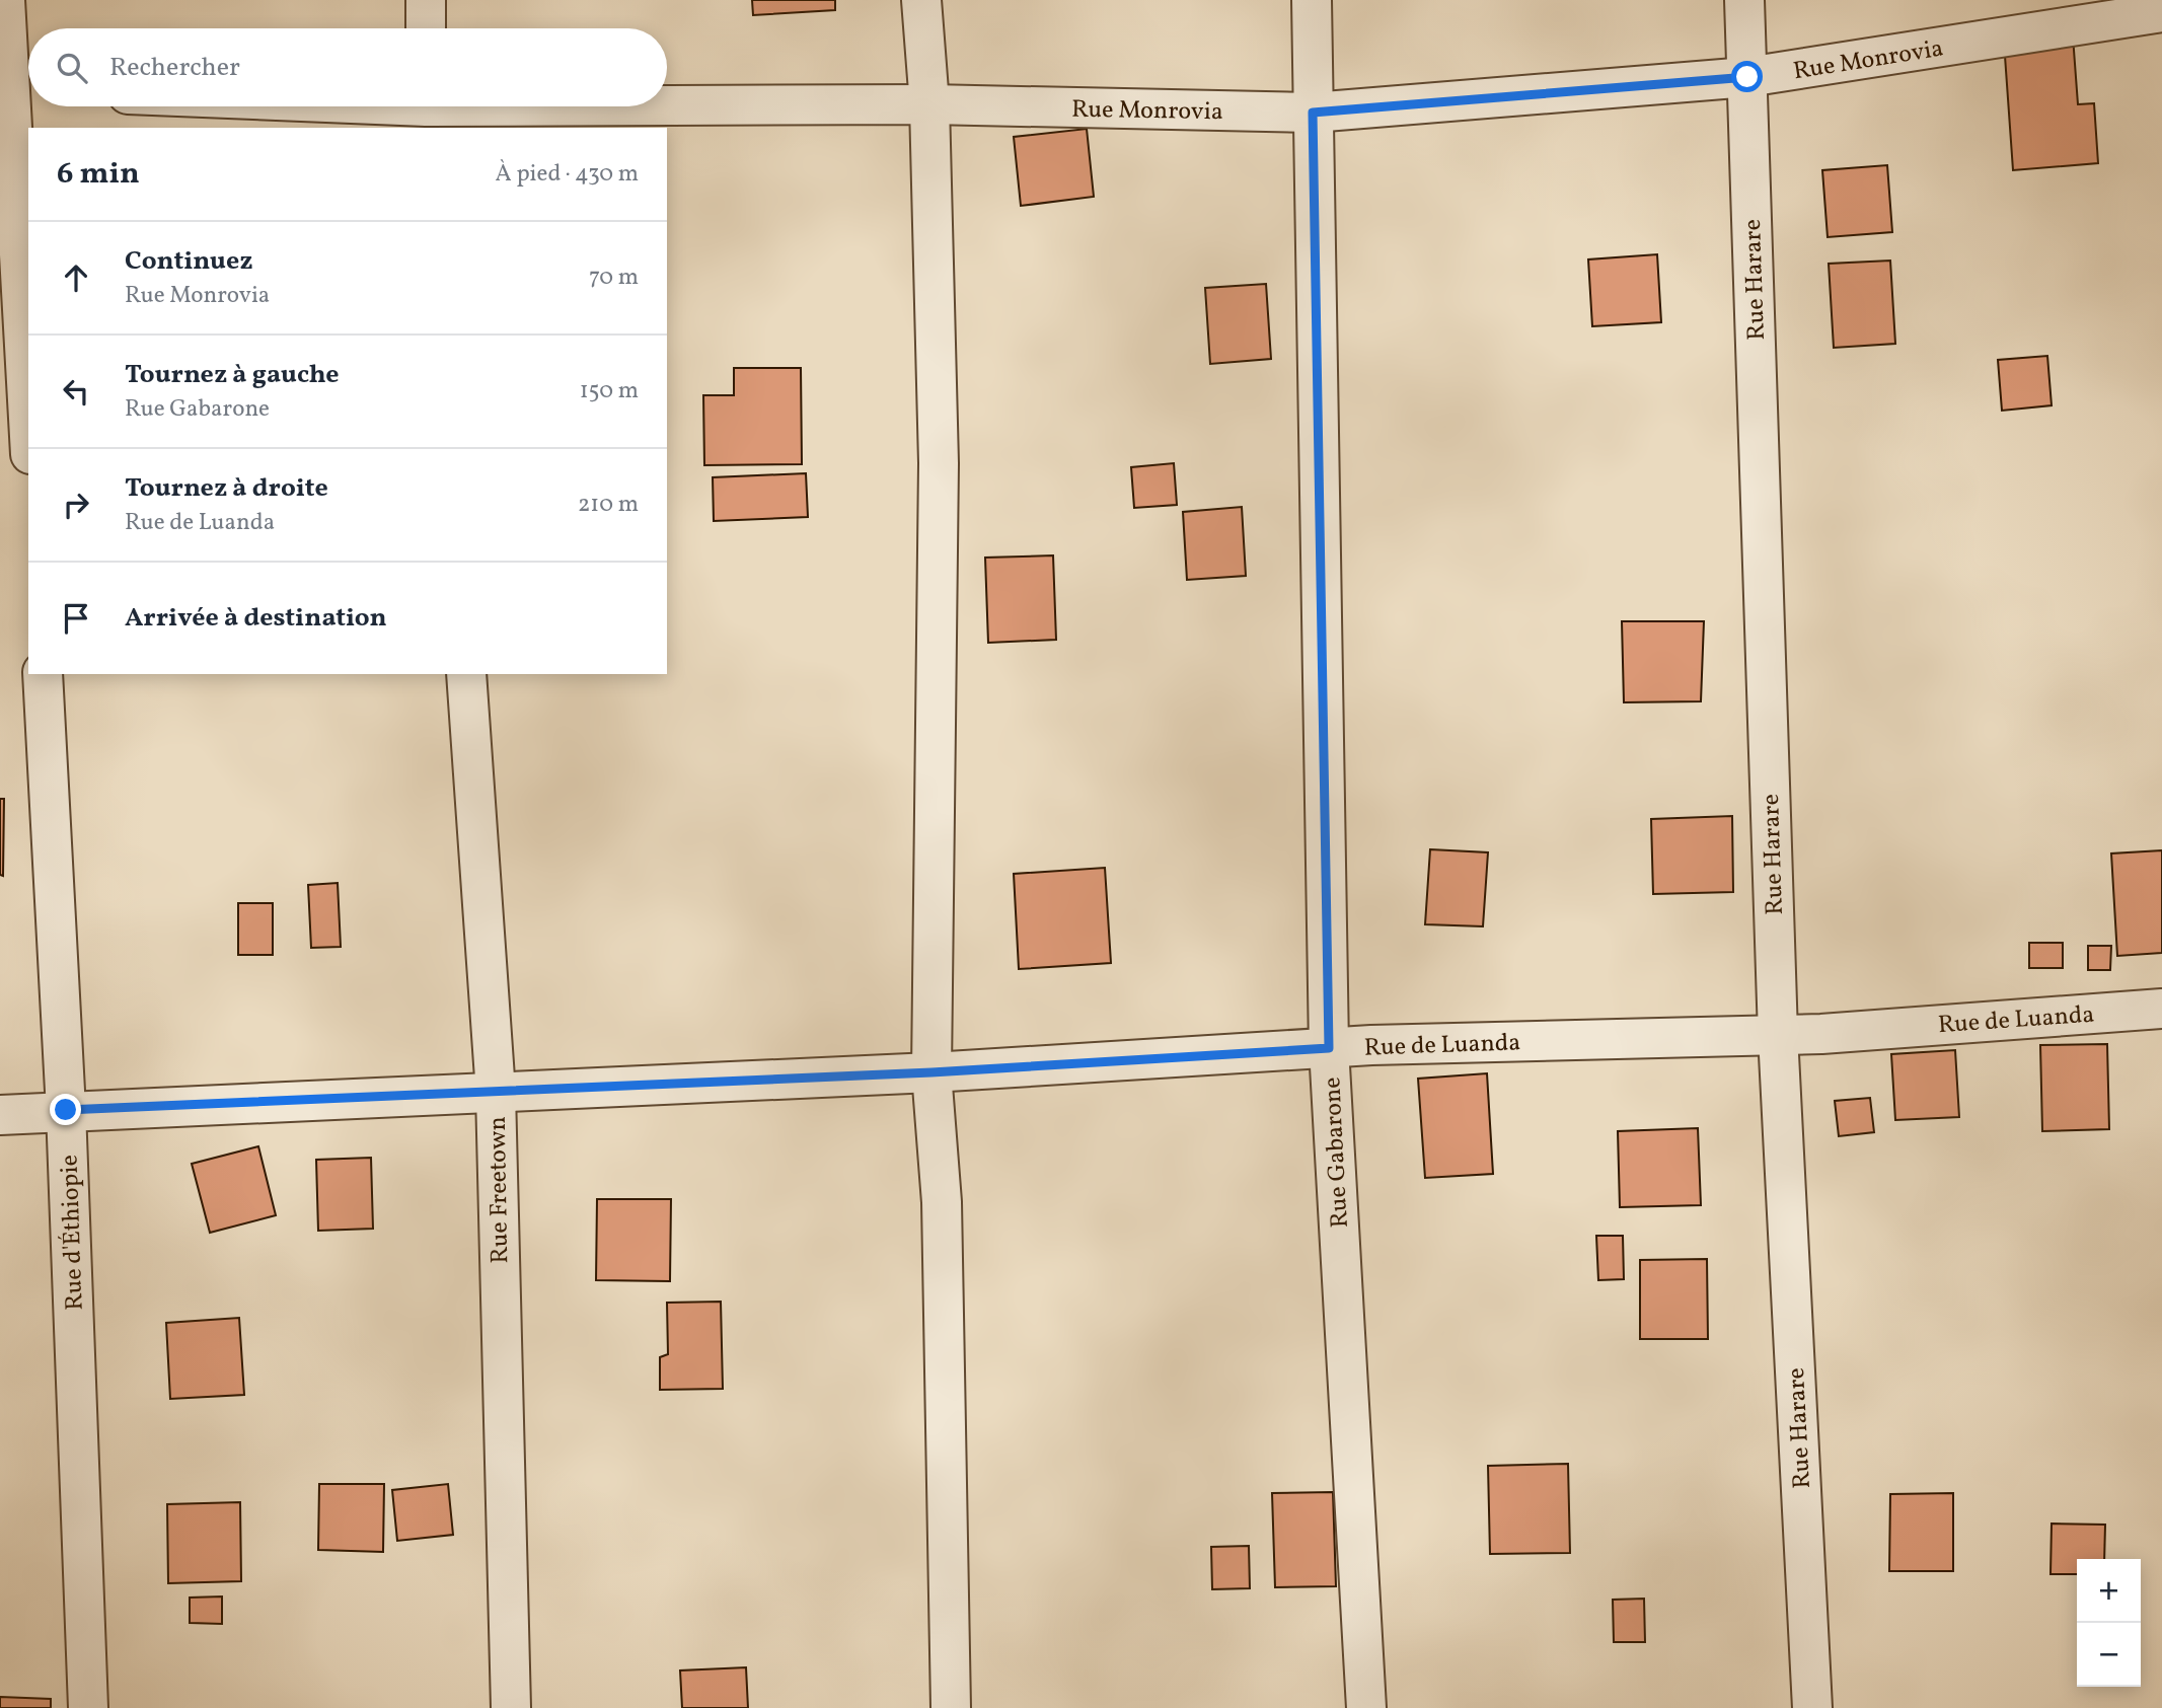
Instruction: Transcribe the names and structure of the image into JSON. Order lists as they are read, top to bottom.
{
  "streets": {
    "street": [
      "Rue Monrovia",
      "Rue Harare",
      "Rue de Luanda",
      "Rue Gabarone",
      "Rue Freetown",
      "Rue d'Éthiopie"
    ]
  },
  "crossings": [
    ["Rue Monrovia", "Rue Harare"],
    ["Rue Monrovia", "Rue Gabarone"],
    ["Rue Harare", "Rue de Luanda"],
    ["Rue de Luanda", "Rue Gabarone"],
    ["Rue de Luanda", "Rue Freetown"],
    ["Rue de Luanda", "Rue d'Éthiopie"]
  ],
  "page": {
    "search": "Rechercher",
    "heading": ["6 min", "À pied · 430 m"],
    "list": [
      ["Continuez", "Rue Monrovia", "70 m"],
      ["Tournez à gauche", "Rue Gabarone", "150 m"],
      ["Tournez à droite", "Rue de Luanda", "210 m"],
      "Arrivée à destination"
    ],
    "map_buttons": ["+", "−"]
  }
}
